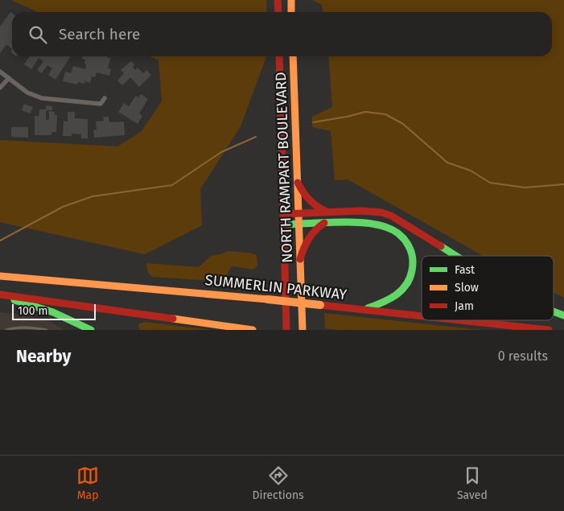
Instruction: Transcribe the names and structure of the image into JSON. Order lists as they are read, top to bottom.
{
  "streets": {
    "main road": ["NORTH RAMPART BOULEVARD", "SUMMERLIN PARKWAY"]
  },
  "legend": ["Fast", "Slow", "Jam"],
  "scale_bar": "100 m",
  "page": {
    "search": "Search here",
    "scale": "100 m",
    "heading": ["Nearby", "0 results"],
    "nav": ["Map", "Directions", "Saved"]
  }
}
